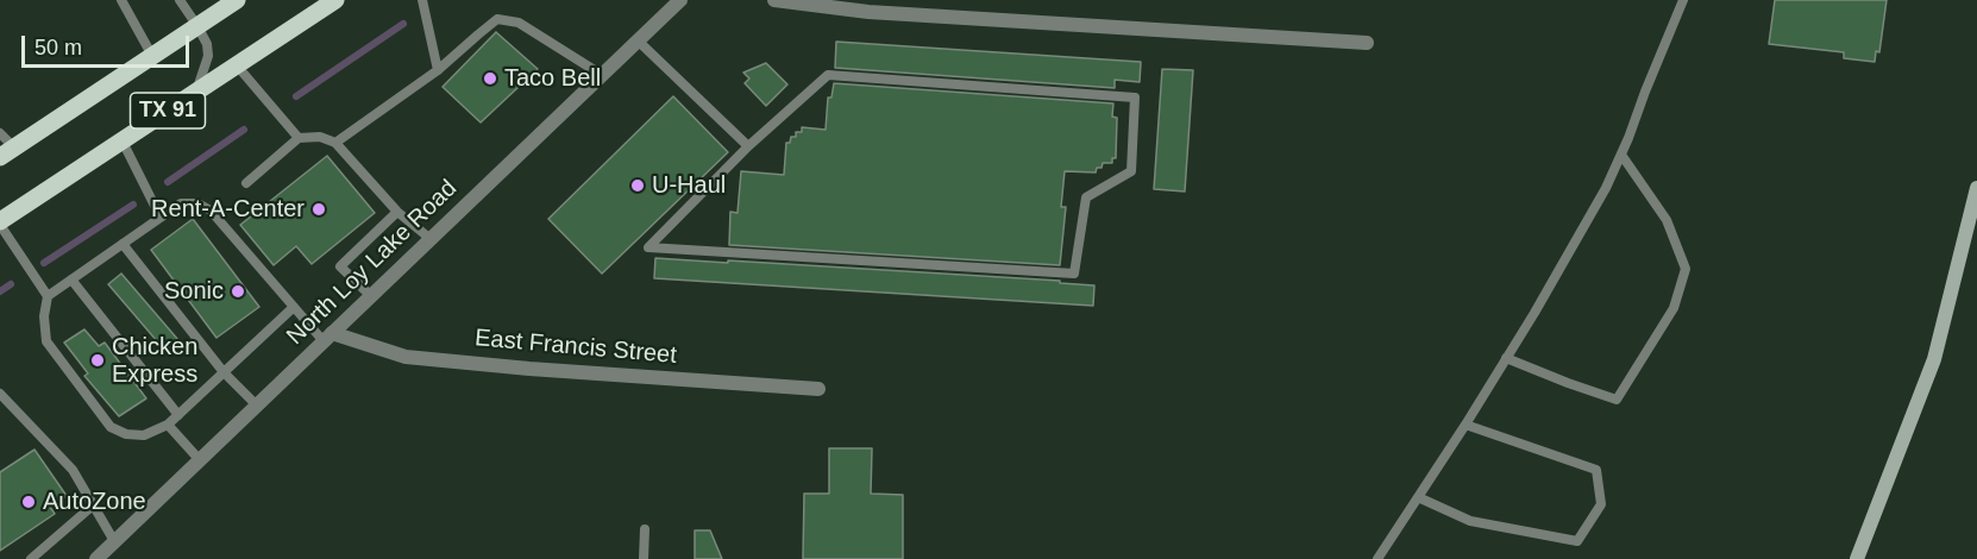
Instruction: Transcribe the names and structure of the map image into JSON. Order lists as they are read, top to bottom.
{
  "streets": {
    "main road": ["TX 91"],
    "street": ["North Loy Lake Road", "East Francis Street"]
  },
  "crossings": [
    ["North Loy Lake Road", "East Francis Street"]
  ],
  "places": [
    "Taco Bell",
    "U-Haul",
    "Rent-A-Center",
    "Sonic",
    "Chicken Express",
    "AutoZone"
  ],
  "scale_bar": "50 m"
}
